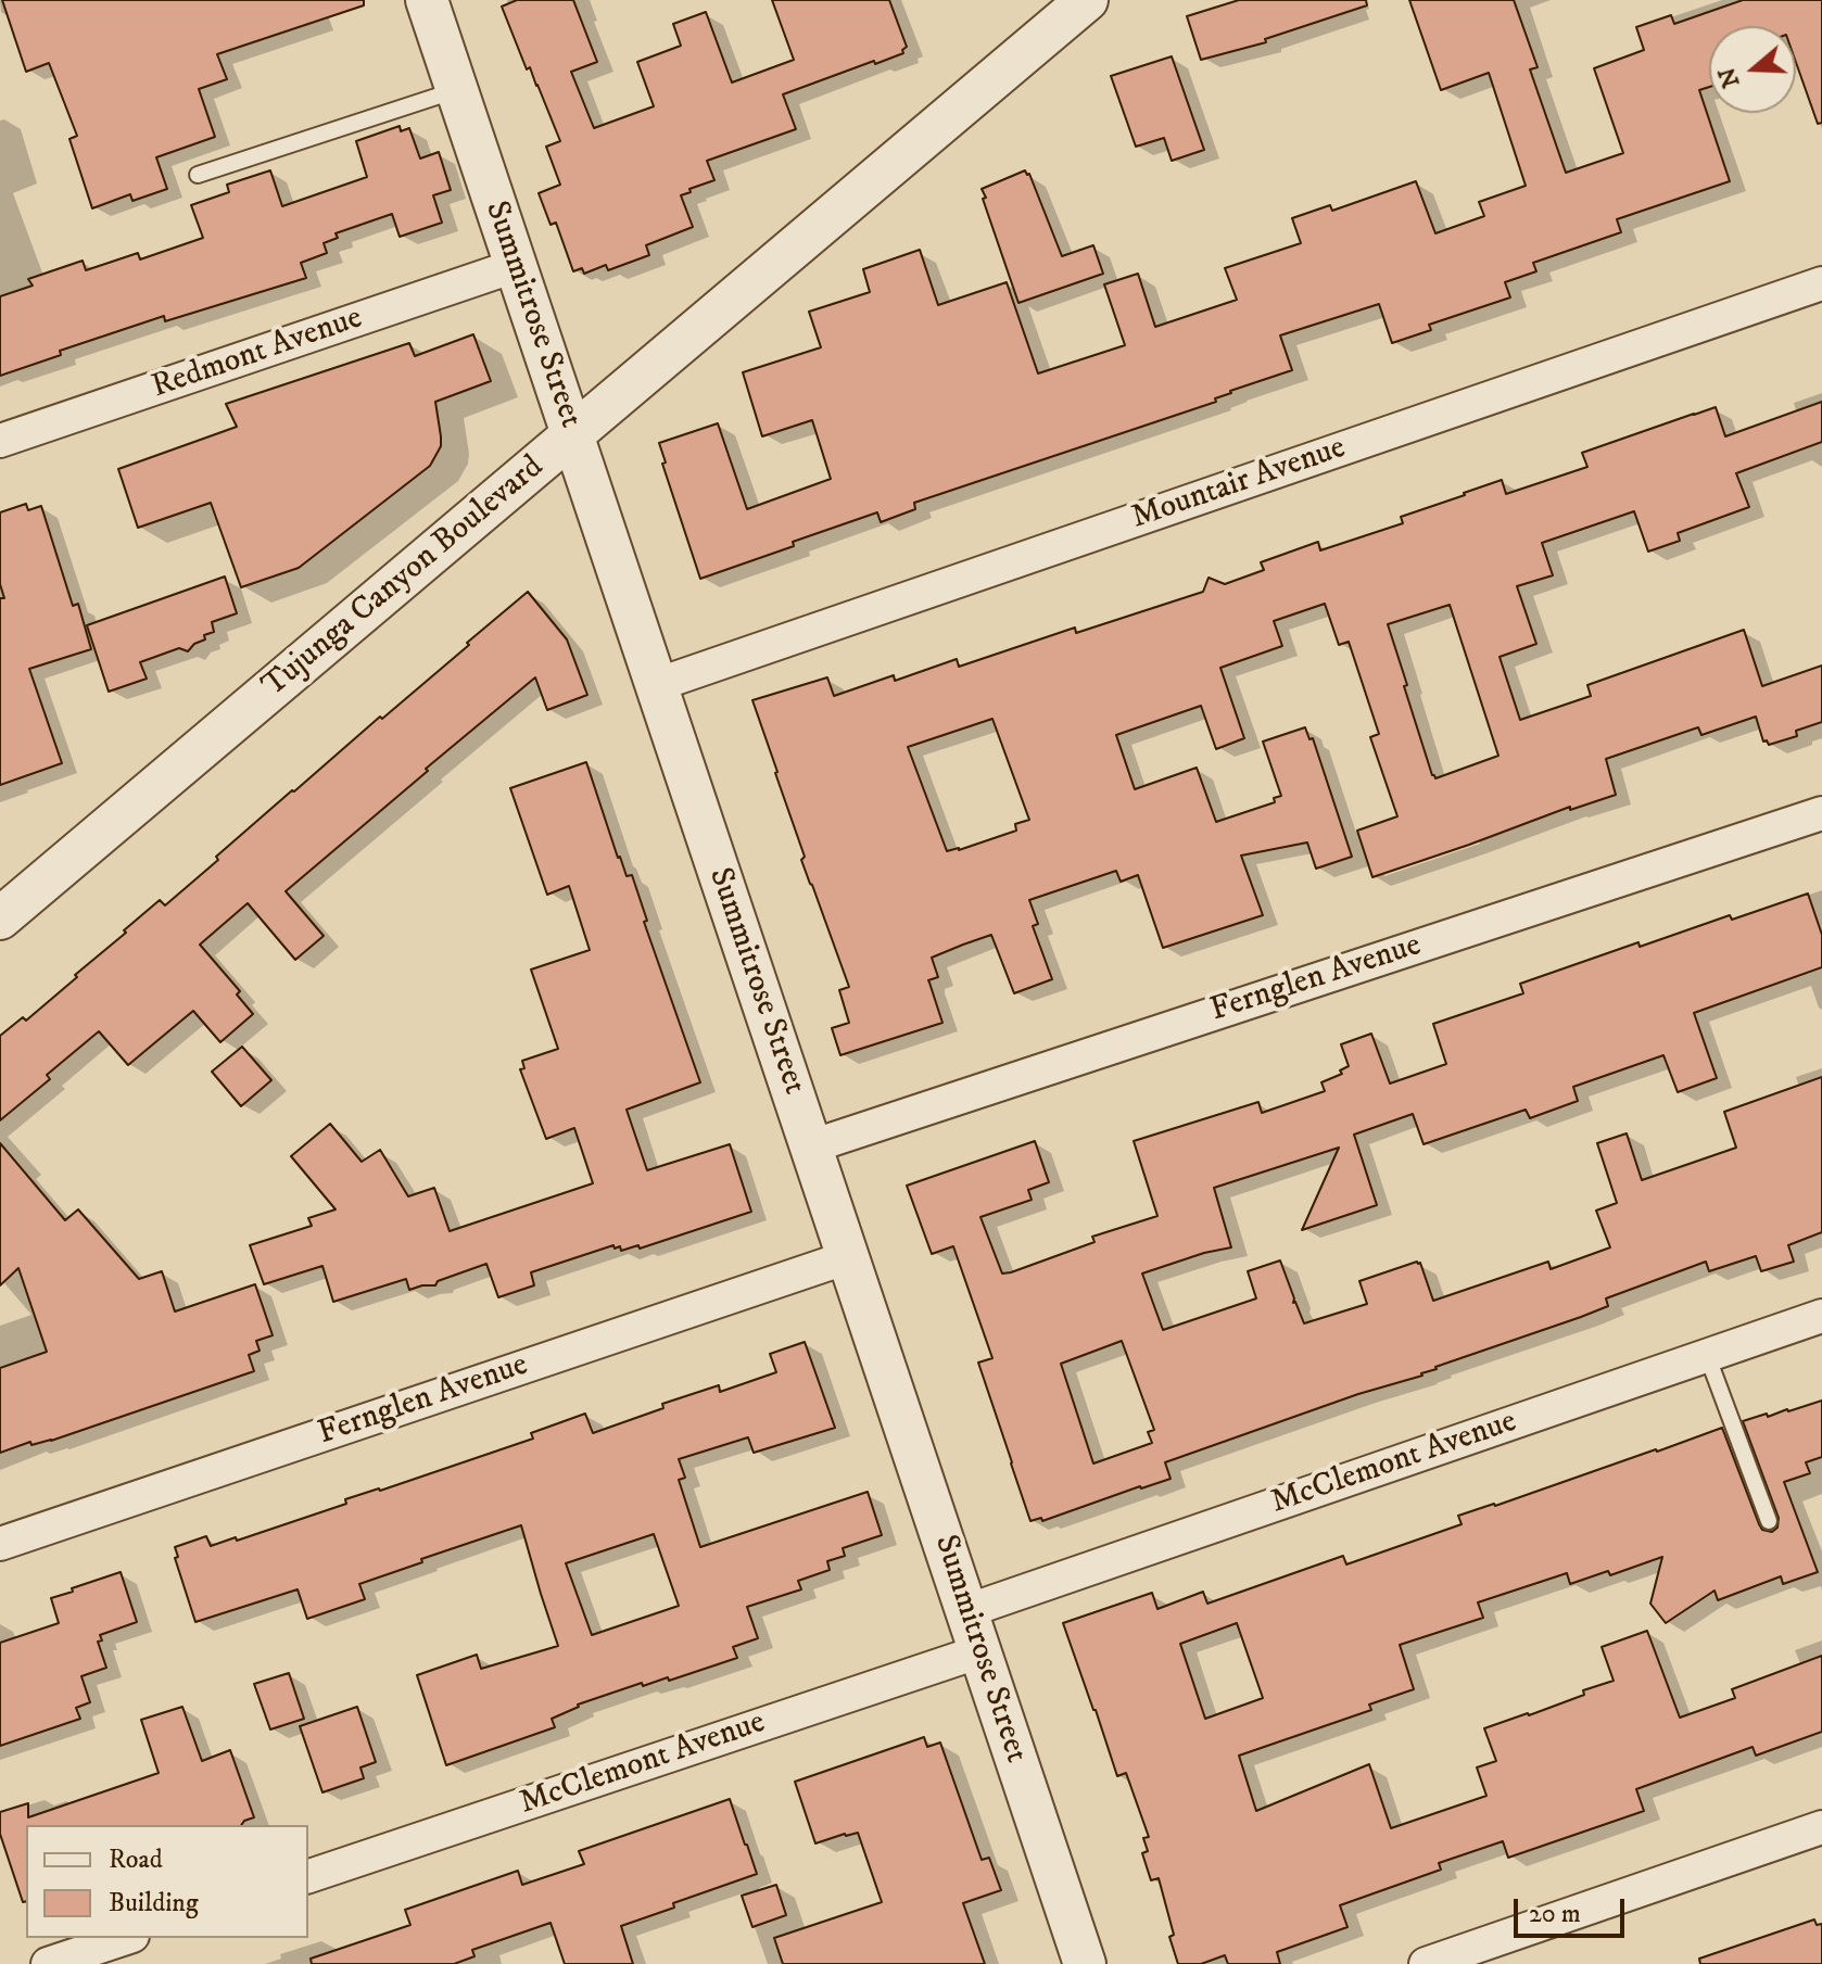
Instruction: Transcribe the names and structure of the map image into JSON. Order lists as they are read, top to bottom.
{
  "streets": {
    "street": [
      "Summitrose Street",
      "Redmont Avenue",
      "Mountair Avenue",
      "Tujunga Canyon Boulevard",
      "Fernglen Avenue",
      "McClemont Avenue"
    ]
  },
  "crossings": [
    ["Summitrose Street", "Redmont Avenue"],
    ["Summitrose Street", "Mountair Avenue"],
    ["Summitrose Street", "Tujunga Canyon Boulevard"],
    ["Summitrose Street", "Fernglen Avenue"],
    ["Summitrose Street", "McClemont Avenue"]
  ],
  "legend": ["Road", "Building"],
  "scale_bar": "20 m",
  "north": "left"
}
